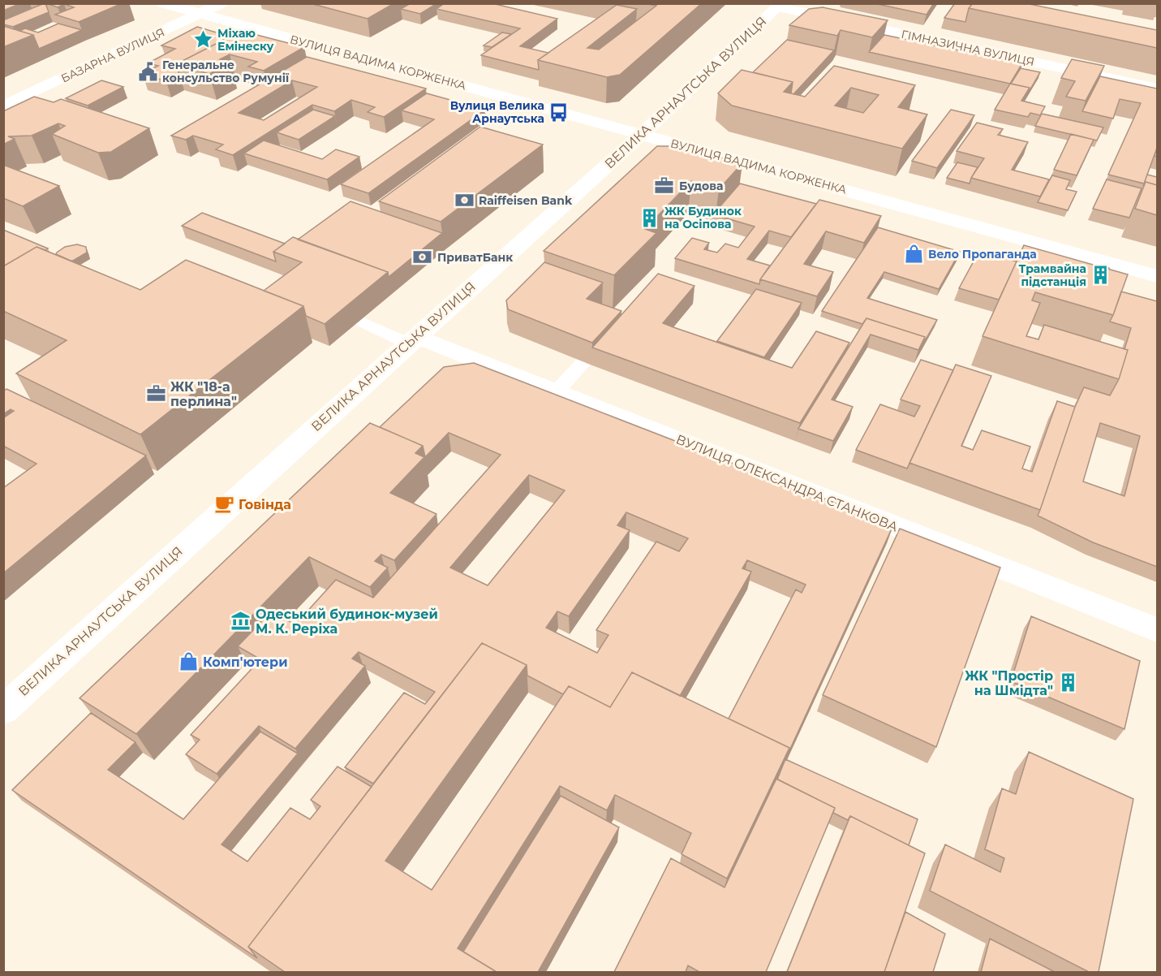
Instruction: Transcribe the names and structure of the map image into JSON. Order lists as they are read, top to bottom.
{
  "streets": {
    "main road": [
      "ГІМНАЗИЧНА ВУЛИЦЯ",
      "БАЗАРНА ВУЛИЦЯ",
      "ВУЛИЦЯ ВАДИМА КОРЖЕНКА",
      "ВЕЛИКА АРНАУТСЬКА ВУЛИЦЯ",
      "ВУЛИЦЯ ОЛЕКСАНДРА СТАНКОВА"
    ]
  },
  "crossings": [
    ["ГІМНАЗИЧНА ВУЛИЦЯ", "ВЕЛИКА АРНАУТСЬКА ВУЛИЦЯ"],
    ["БАЗАРНА ВУЛИЦЯ", "ВУЛИЦЯ ВАДИМА КОРЖЕНКА"],
    ["ВУЛИЦЯ ВАДИМА КОРЖЕНКА", "ВЕЛИКА АРНАУТСЬКА ВУЛИЦЯ"],
    ["ВЕЛИКА АРНАУТСЬКА ВУЛИЦЯ", "ВУЛИЦЯ ОЛЕКСАНДРА СТАНКОВА"]
  ],
  "places": {
    "place": ["Міхаю Емінеску"],
    "public building": ["Генеральне консульство Румунії"],
    "bus stop": ["Вулиця Велика Арнаутська"],
    "office": ["Будова", "ЖК \"18-а перлина\""],
    "bank": ["Raiffeisen Bank", "ПриватБанк"],
    "building": ["ЖК Будинок на Осіпова", "Трамвайна підстанція", "ЖК \"Простір на Шмідта\""],
    "shop": ["Вело Пропаганда", "Комп'ютери"],
    "cafe": ["Говінда"],
    "museum": ["Одеський будинок-музей М. К. Реріха"]
  }
}
